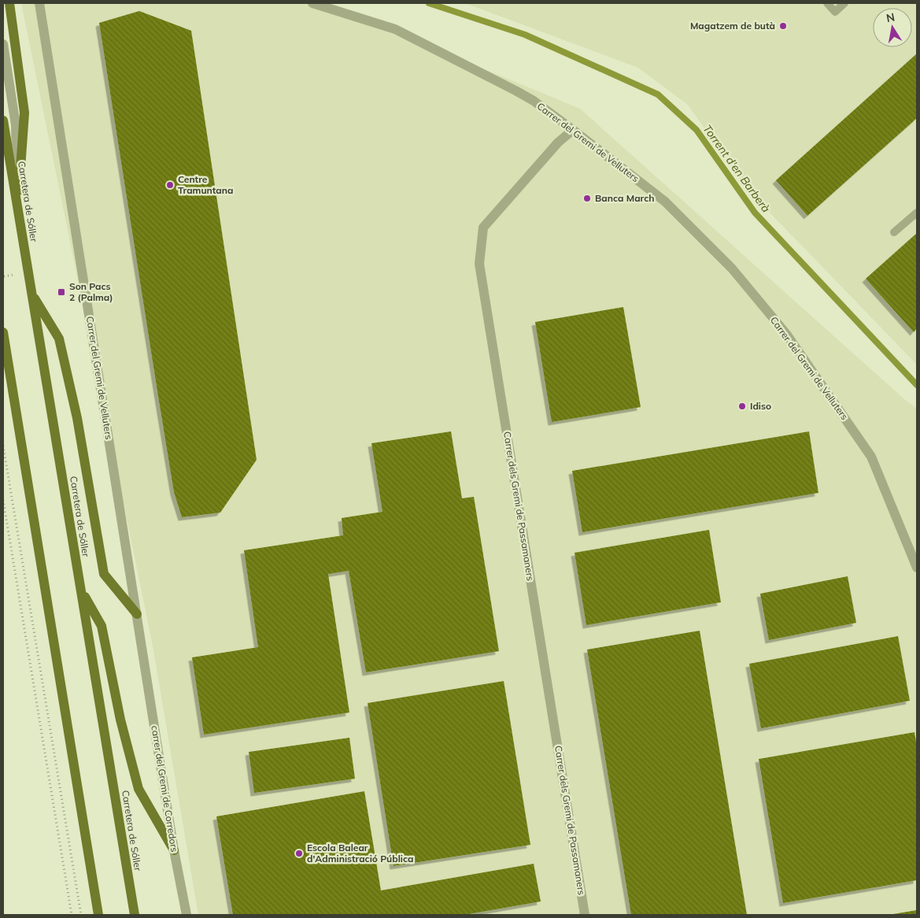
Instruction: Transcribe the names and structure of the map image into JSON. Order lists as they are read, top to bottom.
{
  "streets": {
    "main road": ["Carretera de Sóller"],
    "street": ["Carrer del Gremi de Velluters", "Carrer dels Gremi de Passamaners", "carrer del Gremi de Corredors"]
  },
  "crossings": [
    ["Carrer del Gremi de Velluters", "Carrer dels Gremi de Passamaners"],
    ["Carrer del Gremi de Velluters", "carrer del Gremi de Corredors"]
  ],
  "water": ["Torrent d'en Barberà"],
  "places": {
    "other": [
      "Magatzem de butà",
      "Centre Tramuntana",
      "Banca March",
      "Idiso",
      "Escola Balear d'Administració Pública"
    ],
    "transit": ["Son Pacs 2 (Palma)"]
  },
  "north": "top"
}
